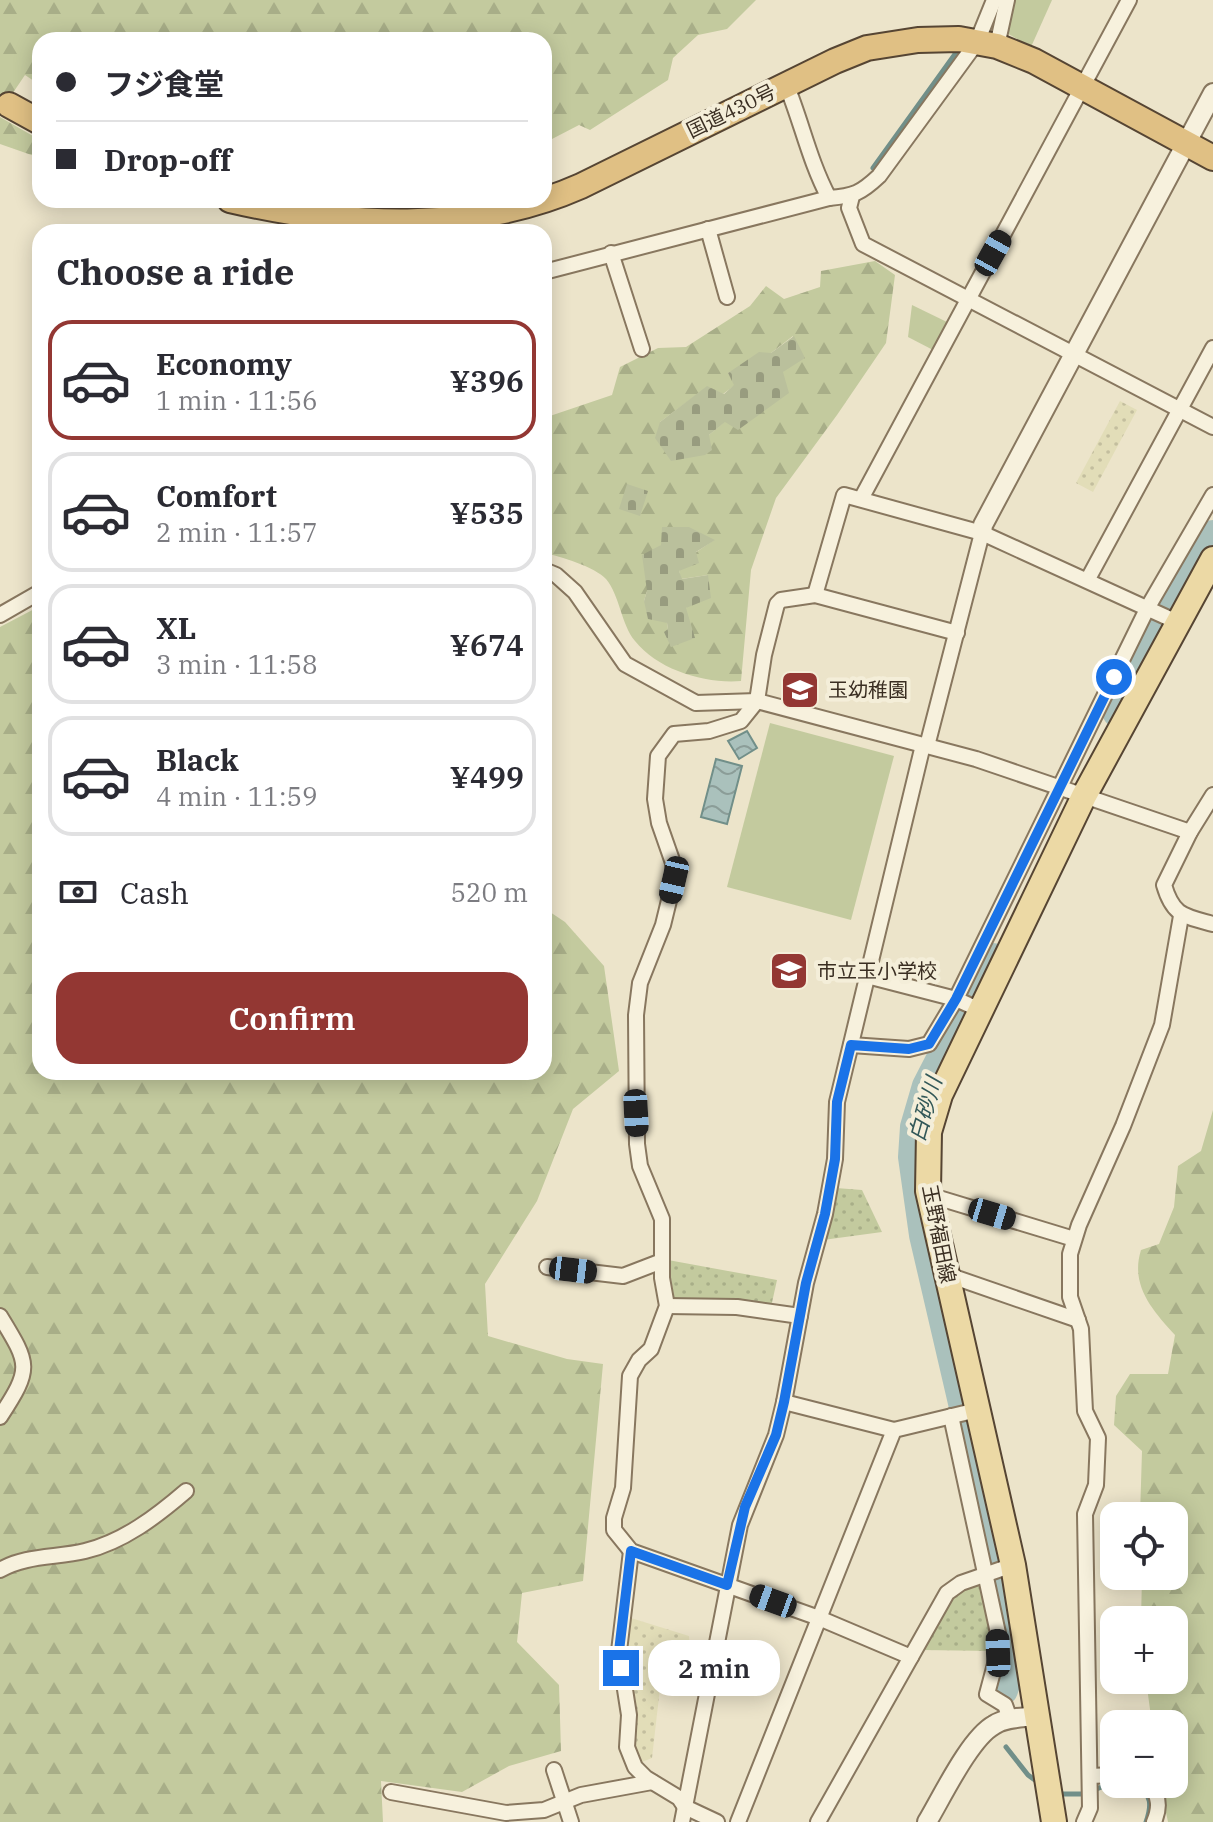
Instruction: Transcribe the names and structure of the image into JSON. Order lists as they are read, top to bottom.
{
  "streets": {
    "highway": ["国道430号"],
    "main road": ["玉野福田線"]
  },
  "water": ["白砂川"],
  "places": {
    "school or university": ["玉幼稚園", "市立玉小学校"]
  },
  "page": {
    "banner": ["フジ食堂", "Drop-off"],
    "heading": "Choose a ride",
    "list": [
      {
        "name": "Economy",
        "note": "1 min · 11:56",
        "value": "¥396"
      },
      {
        "name": "Comfort",
        "note": "2 min · 11:57",
        "value": "¥535"
      },
      {
        "name": "XL",
        "note": "3 min · 11:58",
        "value": "¥674"
      },
      {
        "name": "Black",
        "note": "4 min · 11:59",
        "value": "¥499"
      }
    ],
    "pay": ["Cash", "520 m"],
    "buttons": "Confirm",
    "map_buttons": ["+", "−"],
    "bubble": "2 min"
  }
}
